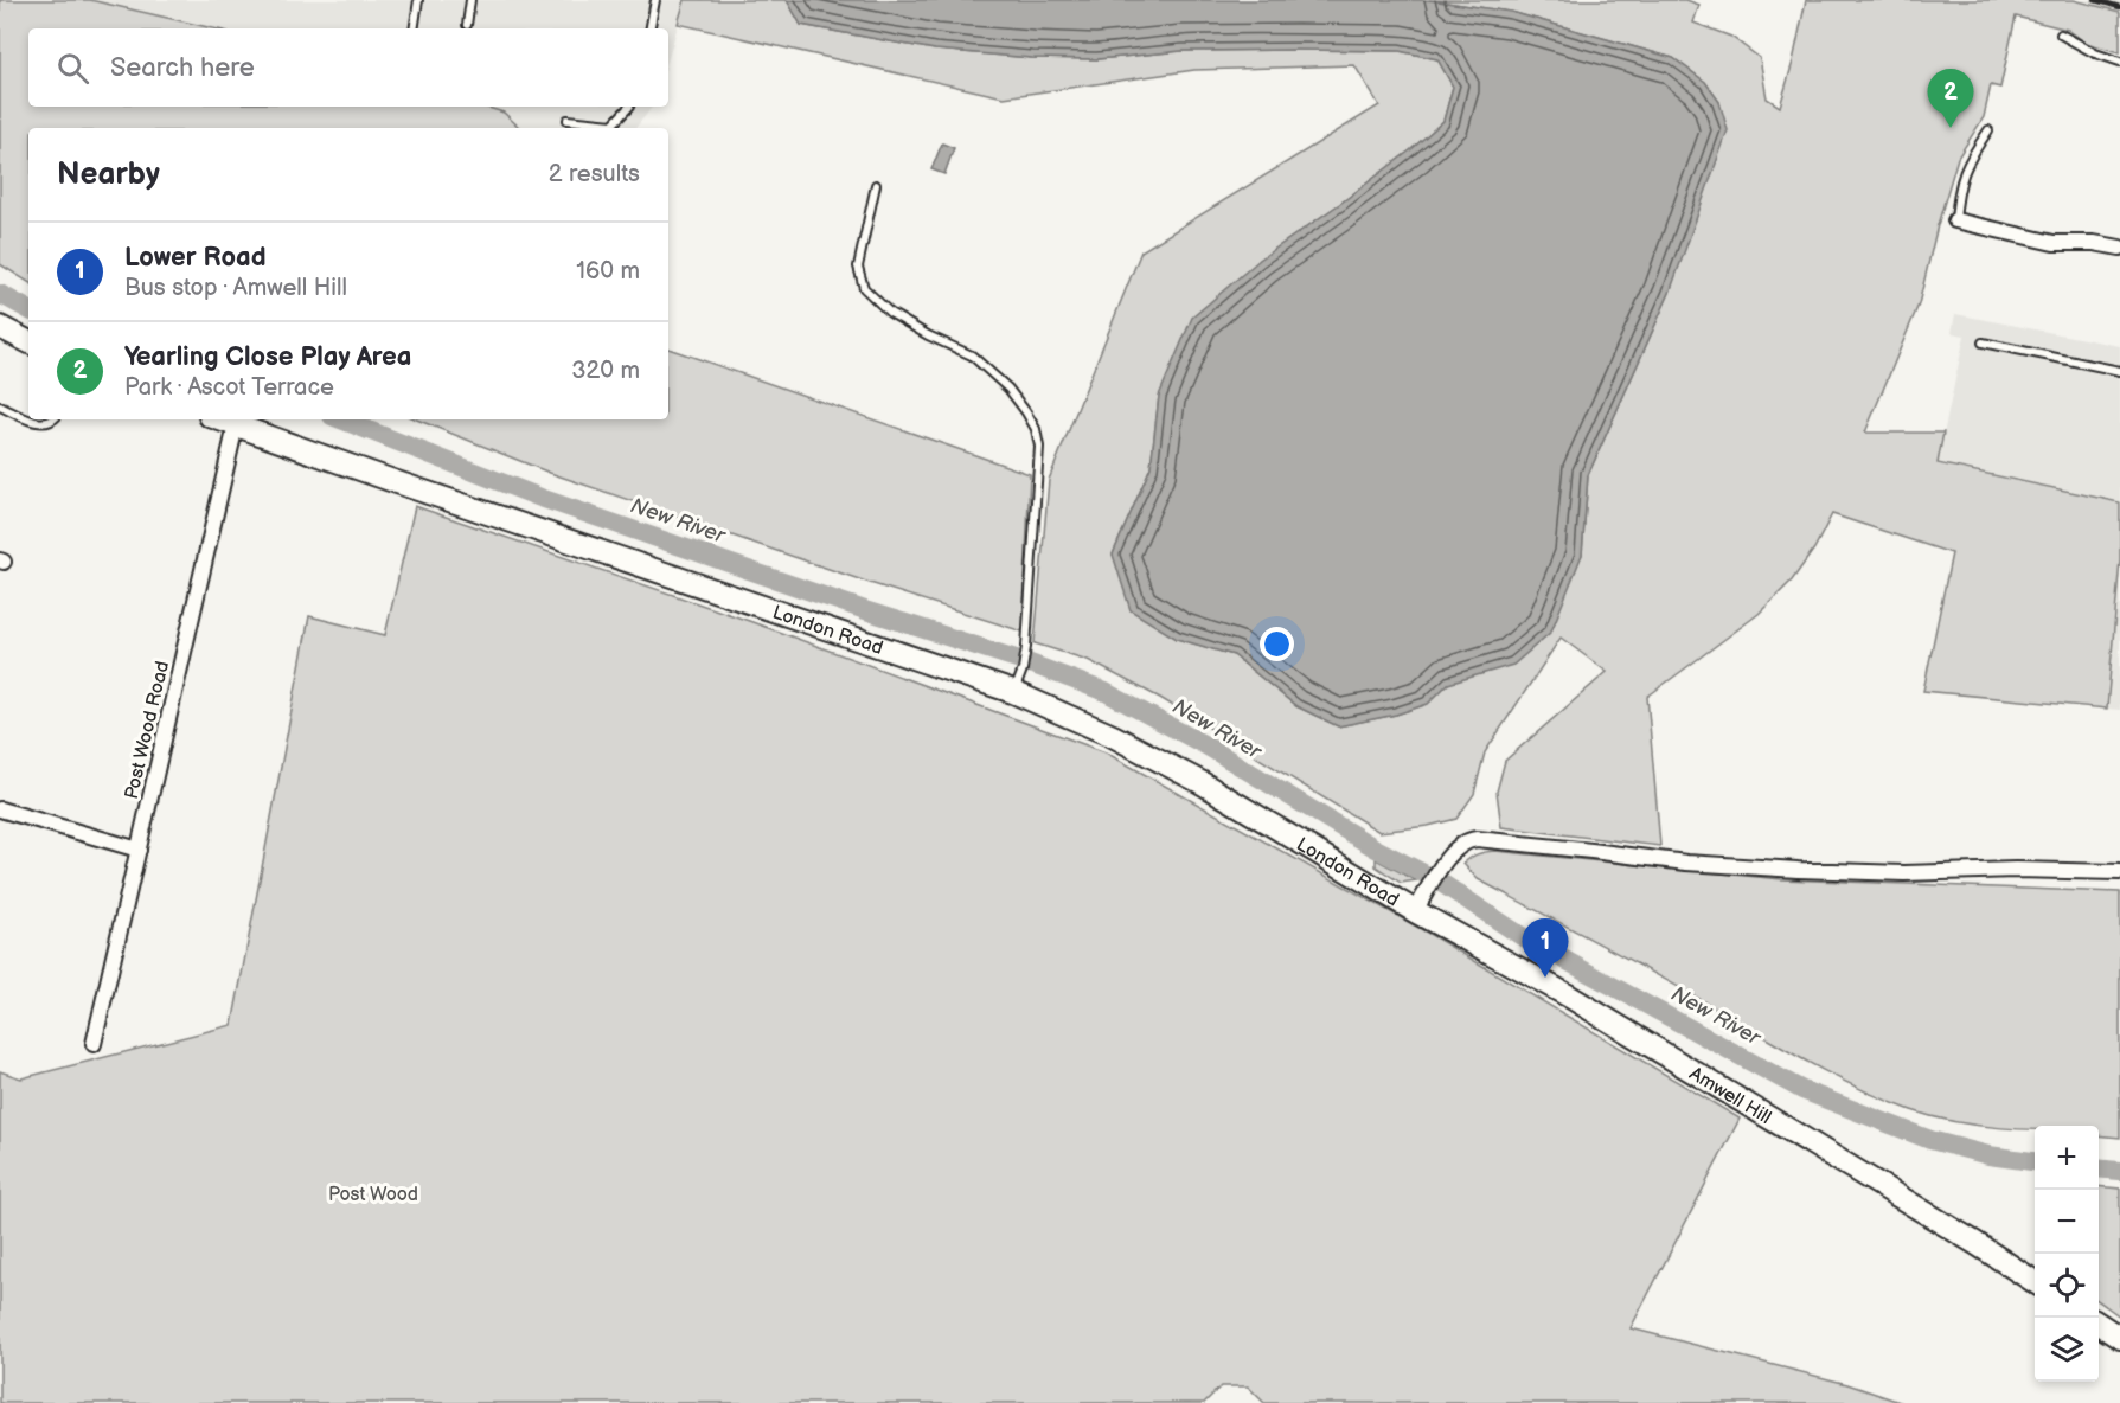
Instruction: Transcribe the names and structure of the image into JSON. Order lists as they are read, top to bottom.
{
  "streets": {
    "main road": ["London Road", "Amwell Hill"],
    "street": ["Post Wood Road"]
  },
  "crossings": [
    ["London Road", "Post Wood Road"],
    ["London Road", "Amwell Hill"]
  ],
  "water": ["New River"],
  "parks": ["Post Wood"],
  "page": {
    "search": "Search here",
    "pins": ["2", "1"],
    "heading": ["Nearby", "2 results"],
    "list": [
      {
        "mark": "1",
        "name": "Lower Road",
        "note": "Bus stop · Amwell Hill",
        "value": "160 m"
      },
      {
        "mark": "2",
        "name": "Yearling Close Play Area",
        "note": "Park · Ascot Terrace",
        "value": "320 m"
      }
    ],
    "map_buttons": ["+", "−"]
  }
}
